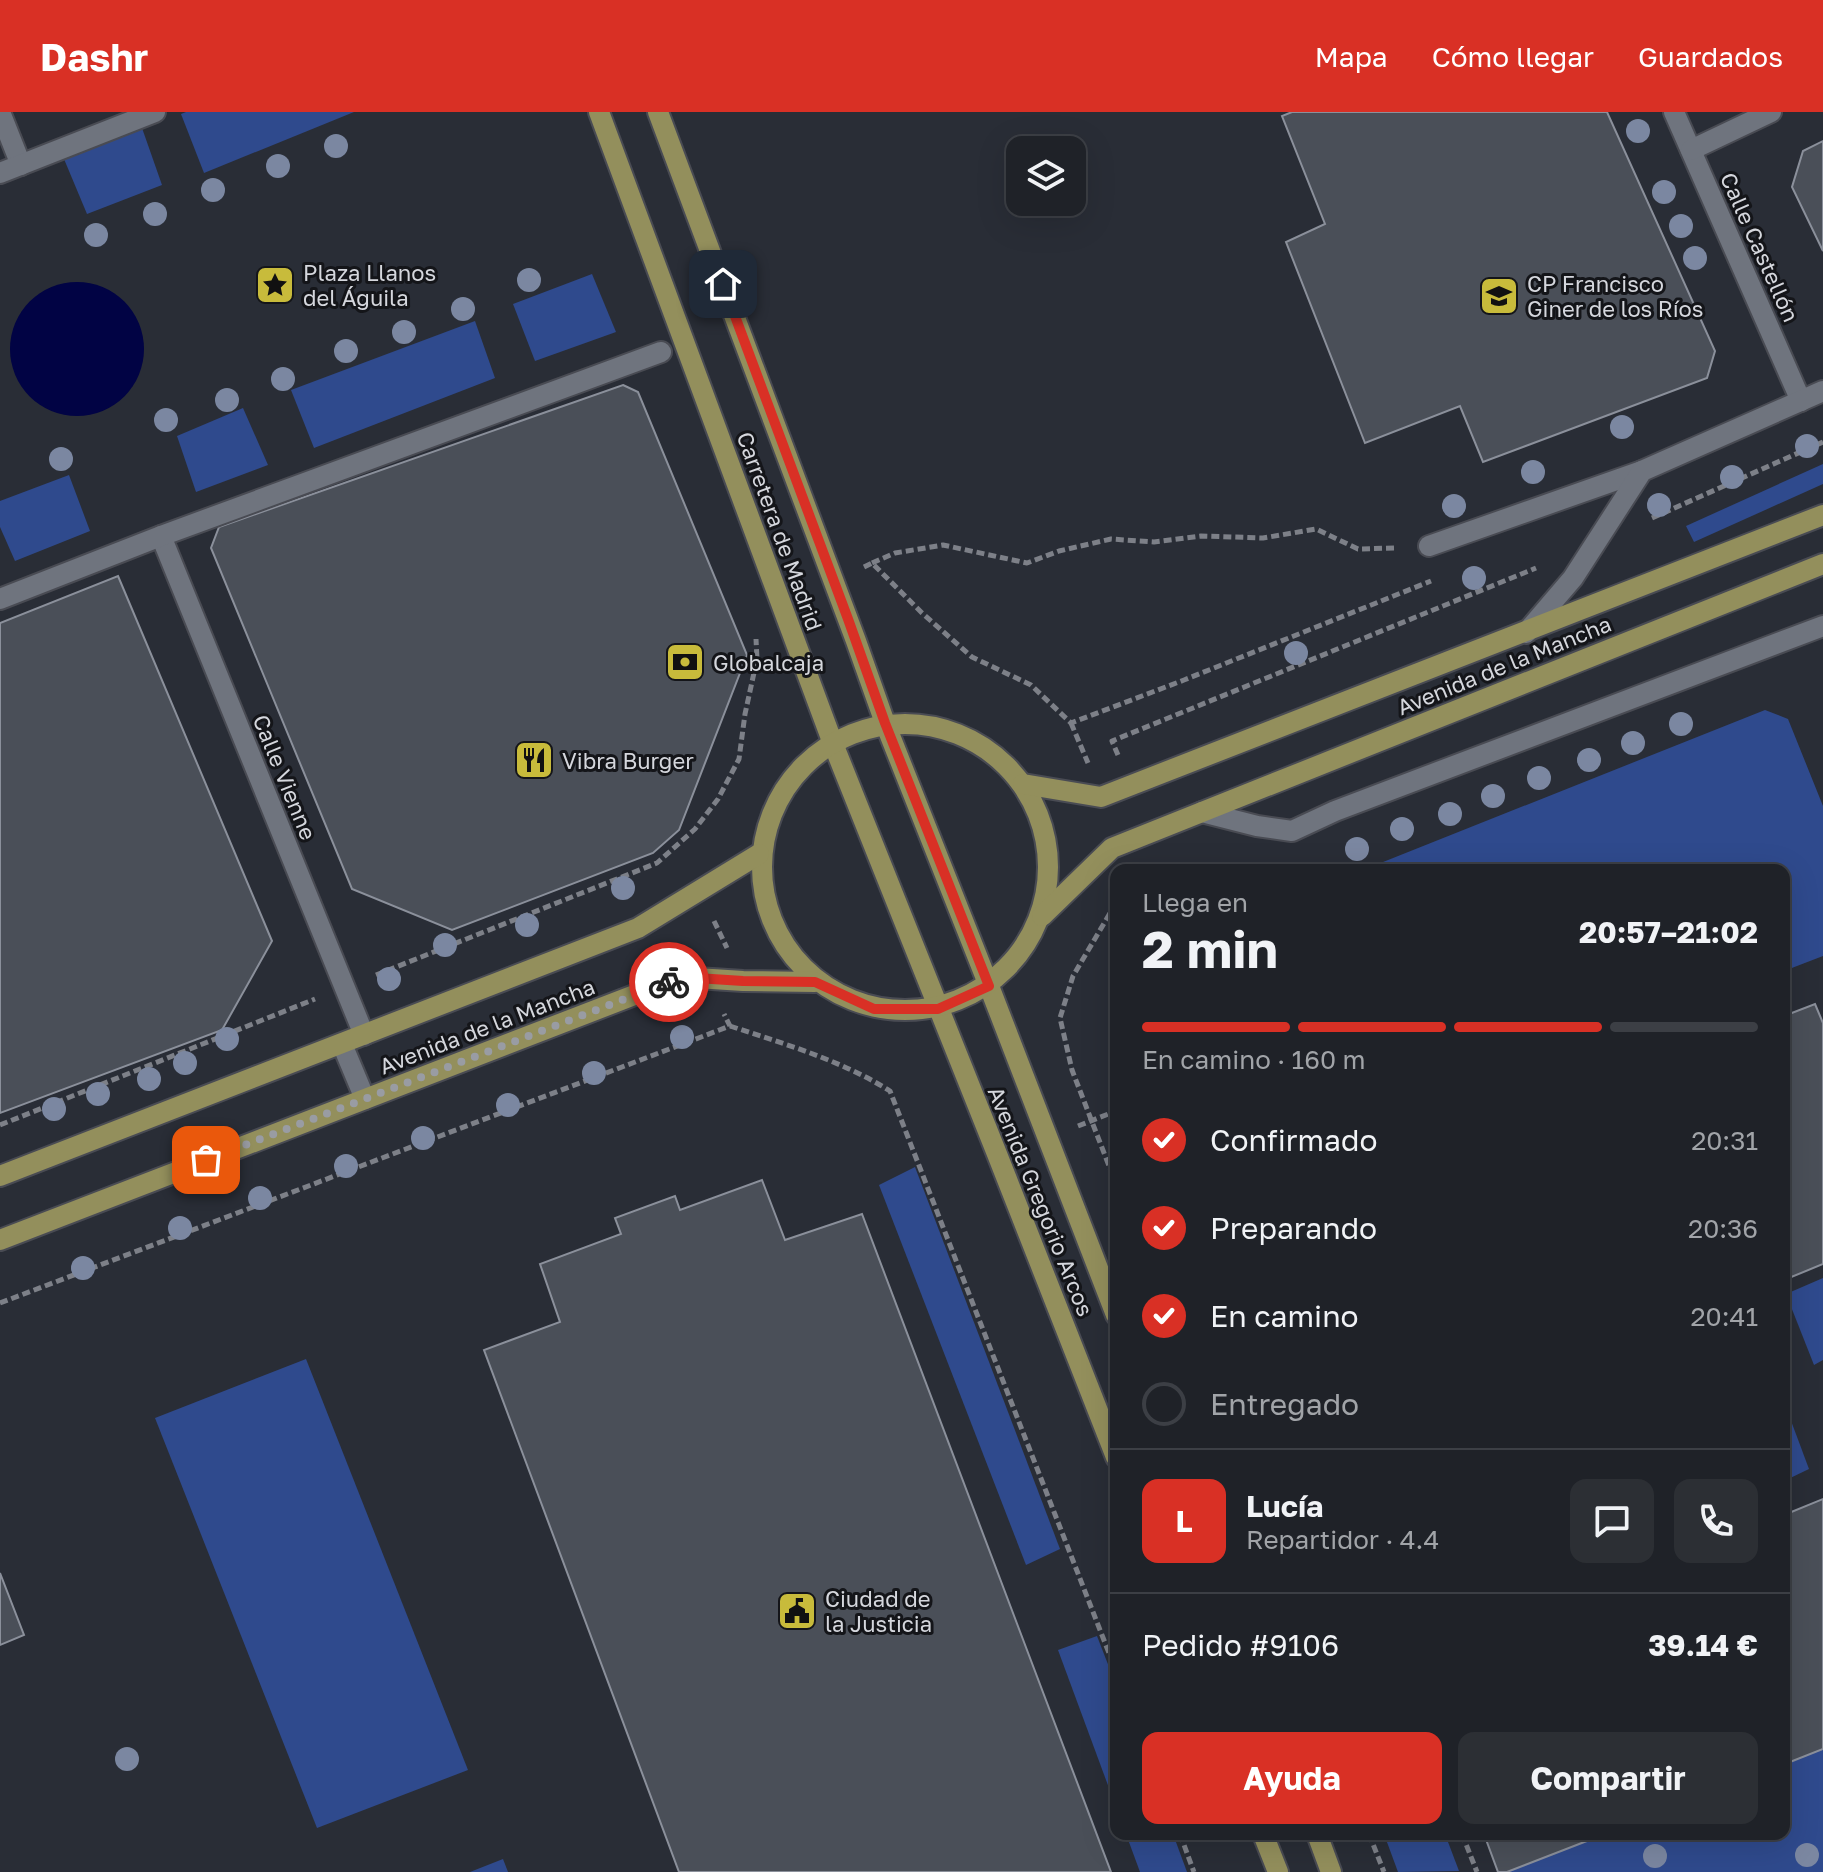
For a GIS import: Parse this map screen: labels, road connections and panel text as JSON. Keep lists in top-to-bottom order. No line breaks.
{"streets":{"main road":["Carretera de Madrid","Avenida de la Mancha","Avenida Gregorio Arcos"],"street":["Calle Castellón","Calle Vienne"]},"crossings":[["Carretera de Madrid","Avenida de la Mancha"],["Carretera de Madrid","Avenida Gregorio Arcos"],["Avenida de la Mancha","Calle Vienne"],["Avenida de la Mancha","Avenida Gregorio Arcos"]],"places":{"place":["Plaza Llanos del Águila"],"school or university":["CP Francisco Giner de los Ríos"],"bank":["Globalcaja"],"restaurant":["Vibra Burger"],"public building":["Ciudad de la Justicia"]},"page":{"header":"Dashr","nav":["Mapa","Cómo llegar","Guardados"],"heading":["2 min","Llega en","20:57–21:02"],"panel":["Lucía","Repartidor · 4.4","Pedido #9106","39.14 €"],"bar":"En camino · 160 m","list":[["Confirmado","20:31"],["Preparando","20:36"],["En camino","20:41"],"Entregado"],"round":"L","buttons":["Ayuda","Compartir"]}}
